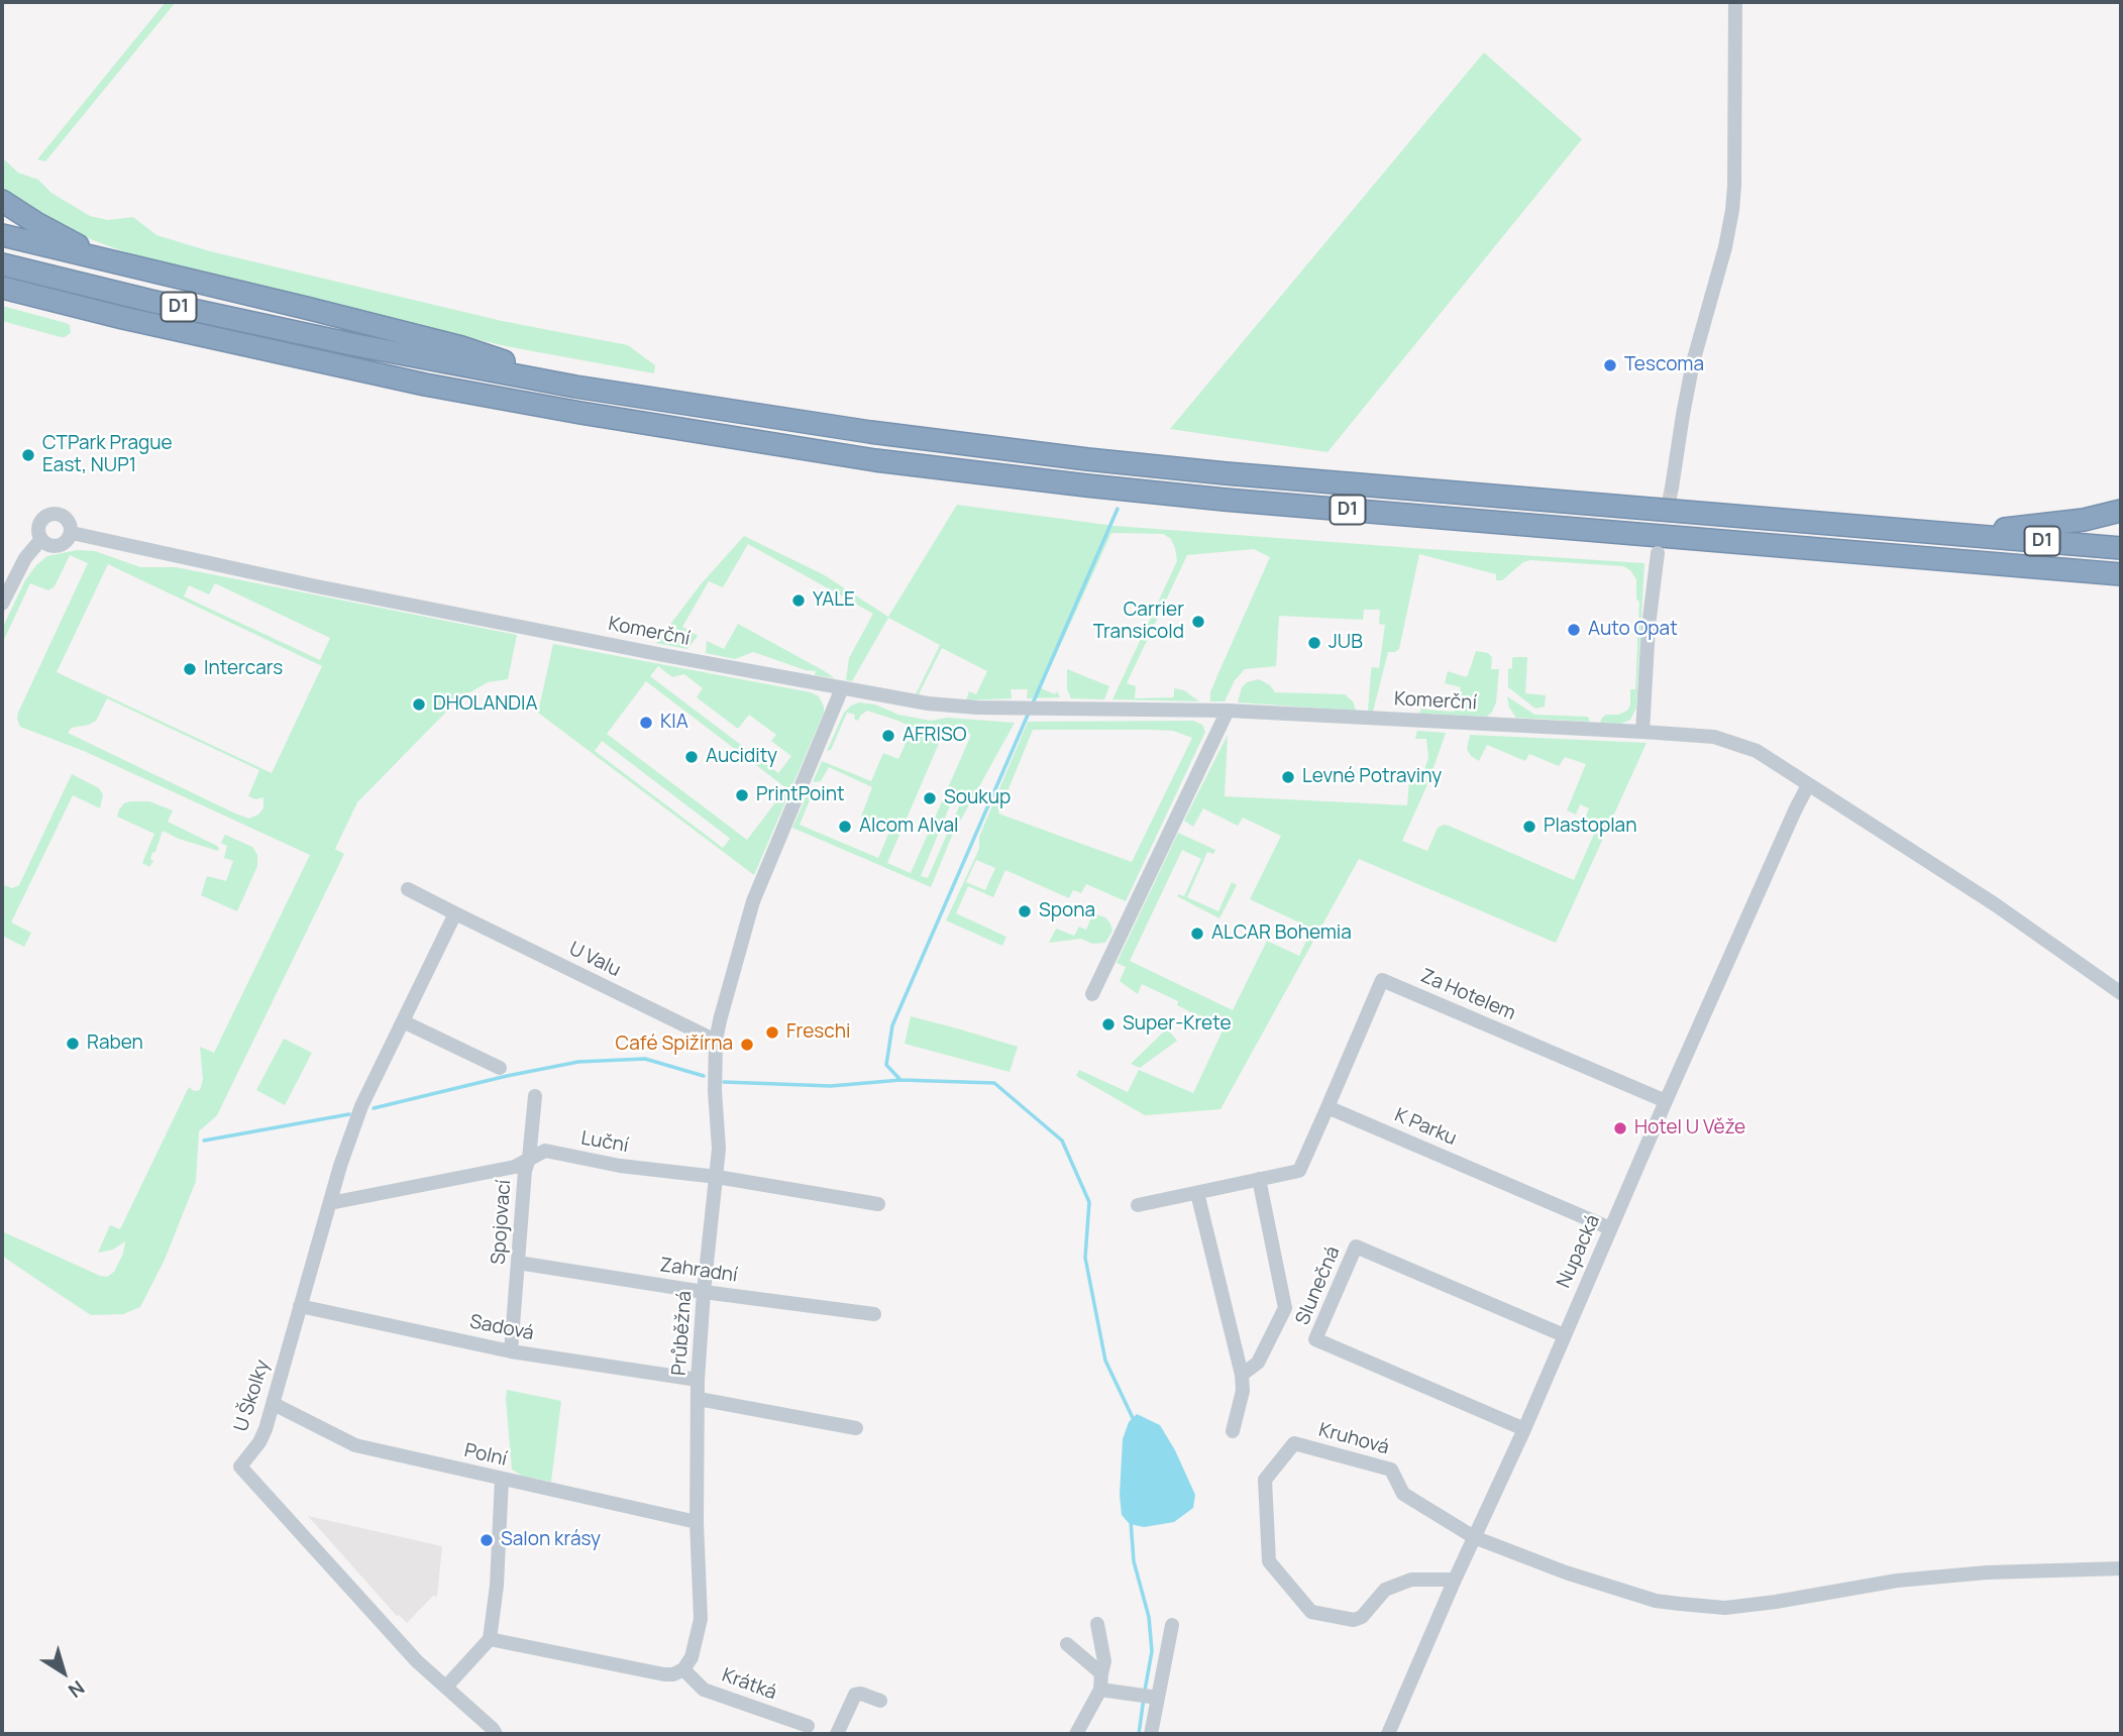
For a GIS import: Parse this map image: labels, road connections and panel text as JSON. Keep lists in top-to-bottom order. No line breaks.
{"streets":{"highway":["D1"],"street":["Komerční","U Valu","Za Hotelem","K Parku","Luční","Spojovací","Nupacká","Zahradní","Slunečná","Sadová","Průběžná","U Školky","Kruhová","Polní","Krátká"]},"crossings":[["Komerční","Nupacká"],["Komerční","Průběžná"],["U Valu","Průběžná"],["Za Hotelem","K Parku"],["Za Hotelem","Nupacká"],["K Parku","Nupacká"],["Luční","Spojovací"],["Luční","Průběžná"],["Luční","U Školky"],["Spojovací","Zahradní"],["Spojovací","Sadová"],["Nupacká","Slunečná"],["Nupacká","Kruhová"],["Zahradní","Průběžná"],["Sadová","Průběžná"],["Sadová","U Školky"],["Průběžná","Polní"],["Průběžná","Krátká"],["U Školky","Polní"]],"places":["Tescoma","CTPark Prague East, NUP1","YALE","Carrier Transicold","Auto Opat","JUB","Intercars","DHOLANDIA","KIA","AFRISO","Aucidity","Levné Potraviny","PrintPoint","Soukup","Alcom Alval","Plastoplan","Spona","ALCAR Bohemia","Super-Krete","Freschi","Raben","Café Spižírna","Hotel U Věže","Salon krásy"],"north":"bottom right"}
